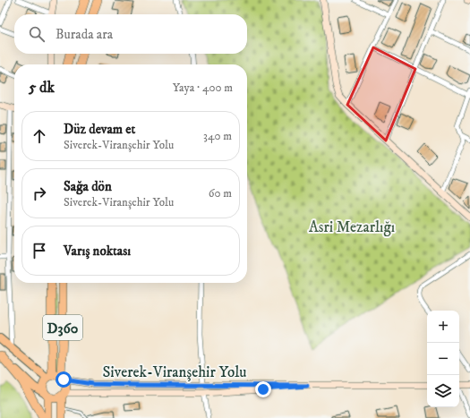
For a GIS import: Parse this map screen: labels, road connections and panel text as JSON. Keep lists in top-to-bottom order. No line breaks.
{"streets":{"highway":["D360"],"main road":["Siverek-Viranşehir Yolu"]},"crossings":[["D360","Siverek-Viranşehir Yolu"]],"parks":["Asri Mezarlığı"],"page":{"search":"Burada ara","heading":["5 dk","Yaya · 400 m"],"list":[["Düz devam et","Siverek-Viranşehir Yolu","340 m"],["Sağa dön","Siverek-Viranşehir Yolu","60 m"],"Varış noktası"],"map_buttons":["+","−"]}}
